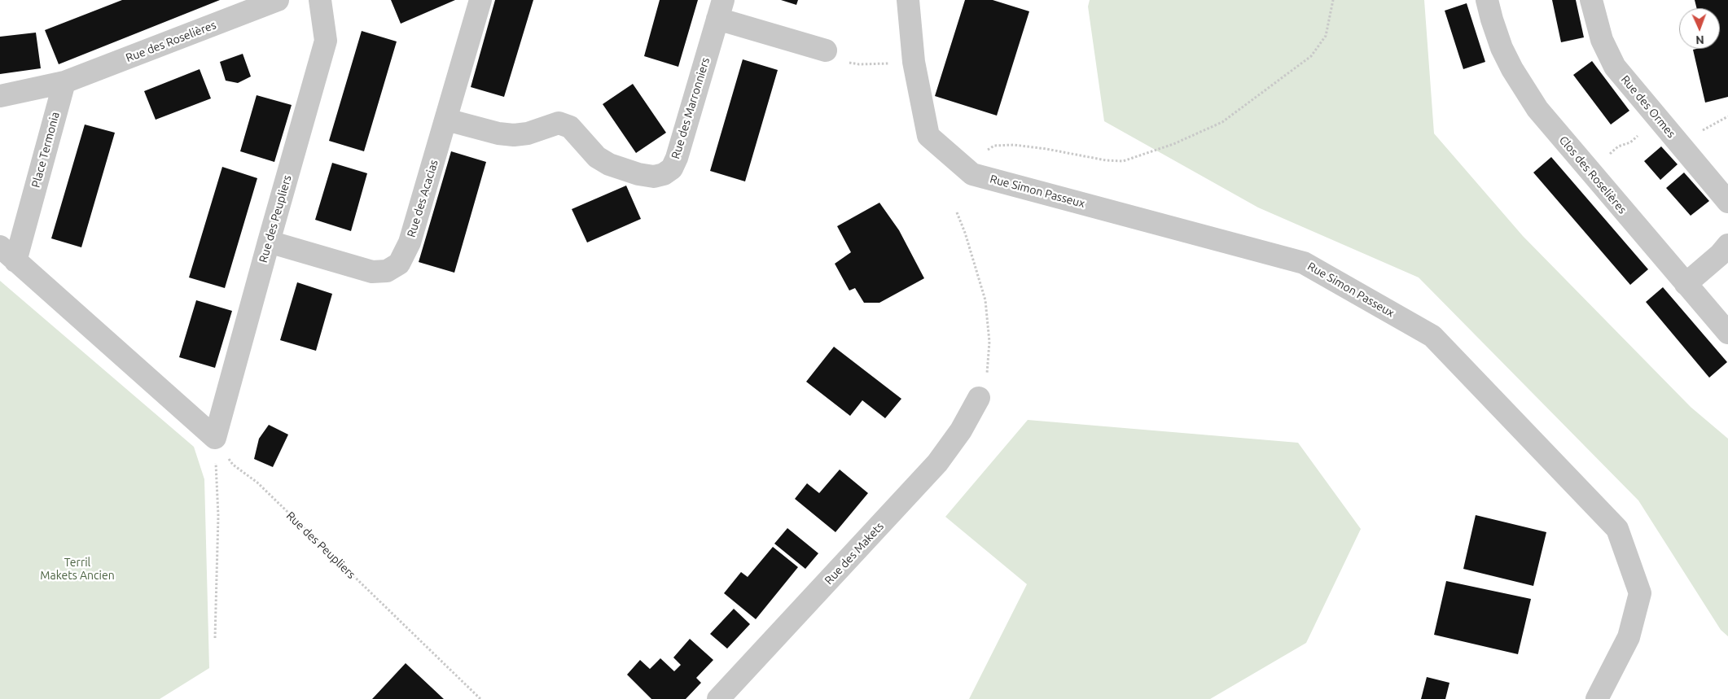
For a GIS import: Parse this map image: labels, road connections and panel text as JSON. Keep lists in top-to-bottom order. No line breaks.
{"streets":{"street":["Rue des Roselières","Rue des Ormes","Rue des Marronniers","Place Termonia","Clos des Roselières","Rue Simon Passeux","Rue des Acacias","Rue des Peupliers","Rue des Makets"]},"crossings":[["Rue des Roselières","Place Termonia"],["Rue des Marronniers","Rue des Acacias"],["Rue des Acacias","Rue des Peupliers"]],"parks":["Terril Makets Ancien"],"north":"bottom"}
